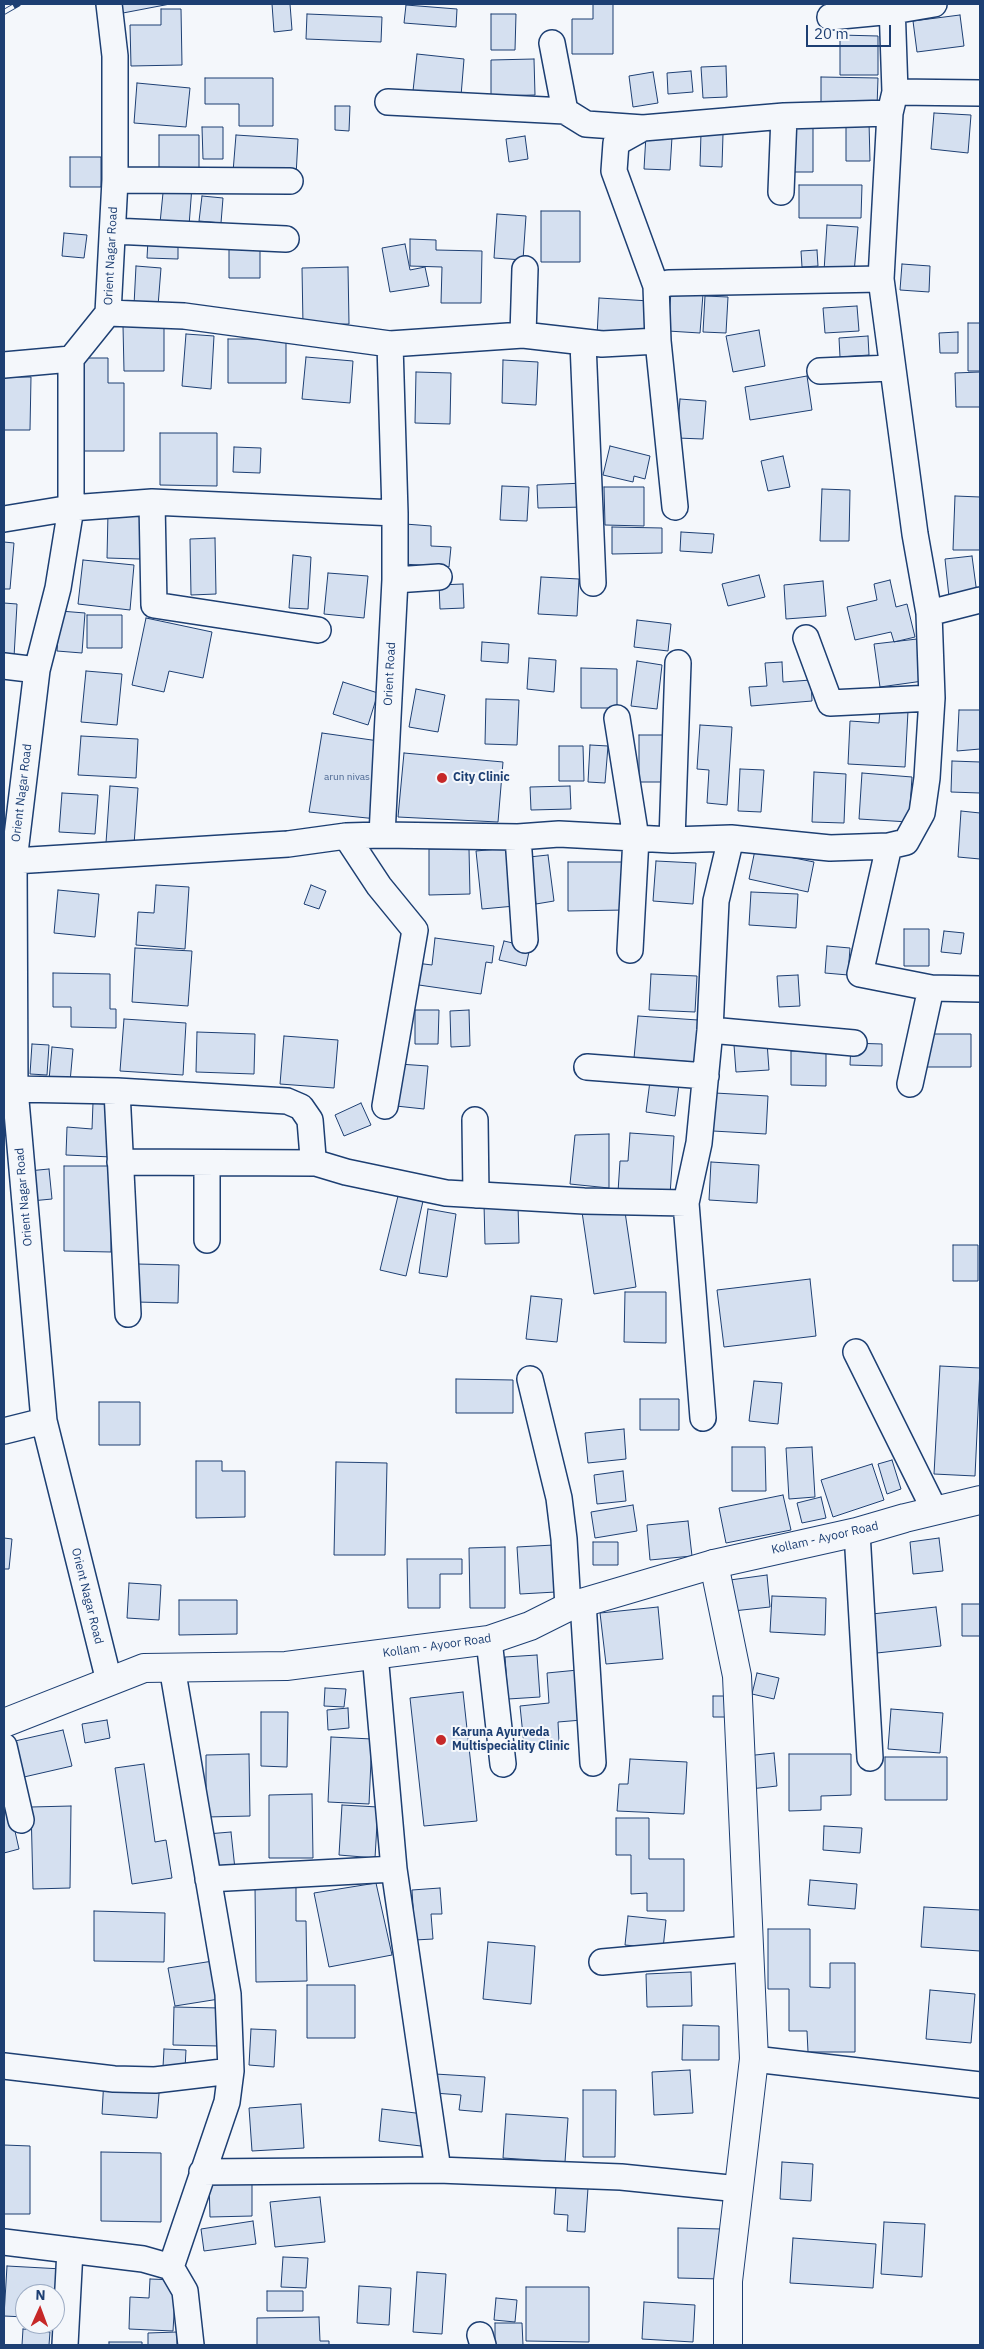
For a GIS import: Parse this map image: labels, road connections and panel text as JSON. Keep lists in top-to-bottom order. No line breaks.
{"streets":{"main road":["Kollam - Ayoor Road"],"street":["Orient Nagar Road","Orient Road"]},"crossings":[["Orient Nagar Road","Kollam - Ayoor Road"]],"places":["City Clinic","Karuna Ayurveda Multispeciality Clinic"],"house_numbers":["arun nivas"],"scale_bar":"20 m","north":"top"}
